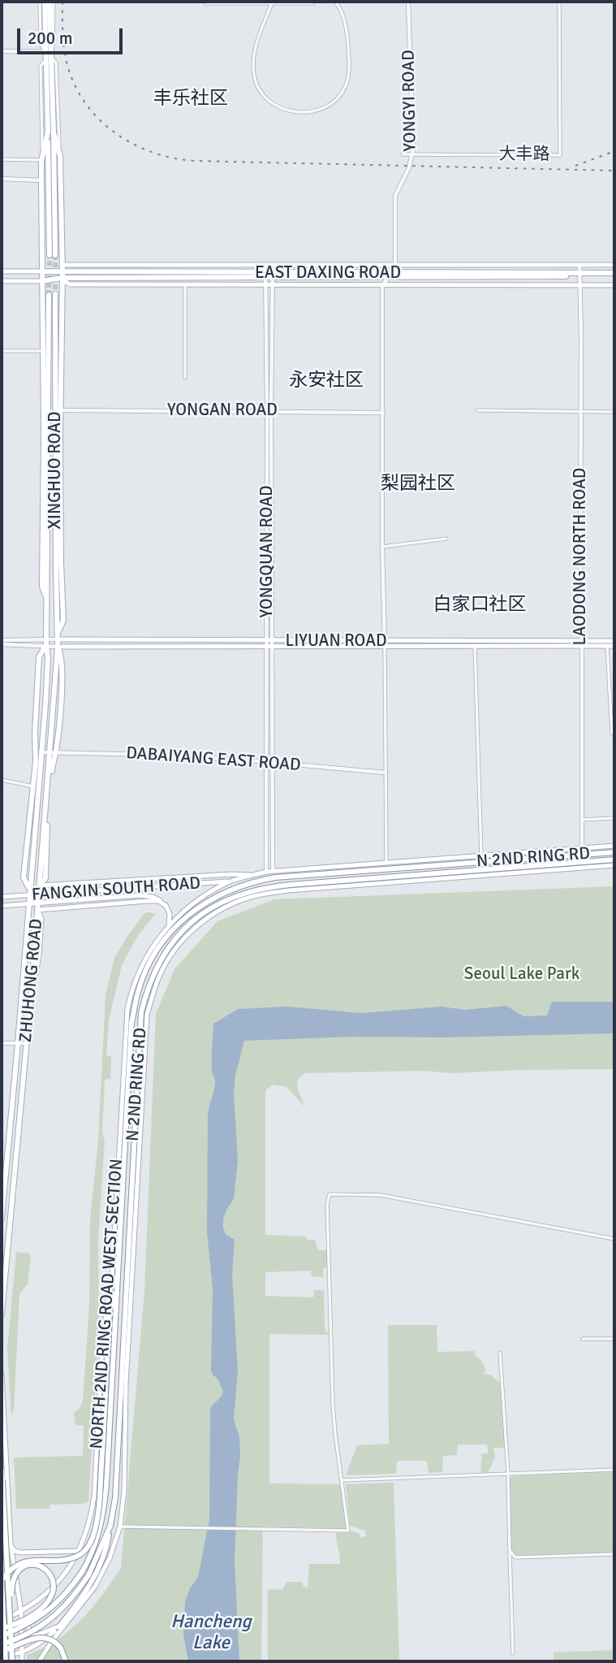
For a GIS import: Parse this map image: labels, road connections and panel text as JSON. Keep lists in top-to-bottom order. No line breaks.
{"streets":{"main road":["EAST DAXING ROAD","XINGHUO ROAD","LIYUAN ROAD","N 2ND RING RD","FANGXIN SOUTH ROAD","ZHUHONG ROAD","NORTH 2ND RING ROAD WEST SECTION"],"street":["YONGYI ROAD","大丰路","YONGAN ROAD","YONGQUAN ROAD","LAODONG NORTH ROAD","DABAIYANG EAST ROAD"]},"crossings":[["YONGYI ROAD","大丰路"],["YONGYI ROAD","EAST DAXING ROAD"],["EAST DAXING ROAD","YONGQUAN ROAD"],["EAST DAXING ROAD","LAODONG NORTH ROAD"],["YONGAN ROAD","YONGQUAN ROAD"],["XINGHUO ROAD","LIYUAN ROAD"],["XINGHUO ROAD","ZHUHONG ROAD"],["YONGQUAN ROAD","LIYUAN ROAD"],["YONGQUAN ROAD","DABAIYANG EAST ROAD"],["YONGQUAN ROAD","NORTH 2ND RING ROAD WEST SECTION"],["LAODONG NORTH ROAD","LIYUAN ROAD"],["LAODONG NORTH ROAD","NORTH 2ND RING ROAD WEST SECTION"],["LIYUAN ROAD","ZHUHONG ROAD"],["DABAIYANG EAST ROAD","ZHUHONG ROAD"],["N 2ND RING RD","NORTH 2ND RING ROAD WEST SECTION"],["FANGXIN SOUTH ROAD","ZHUHONG ROAD"],["FANGXIN SOUTH ROAD","NORTH 2ND RING ROAD WEST SECTION"]],"districts":["丰乐社区","永安社区","梨园社区","白家口社区"],"water":["Hancheng Lake"],"parks":["Seoul Lake Park"],"scale_bar":"200 m"}
